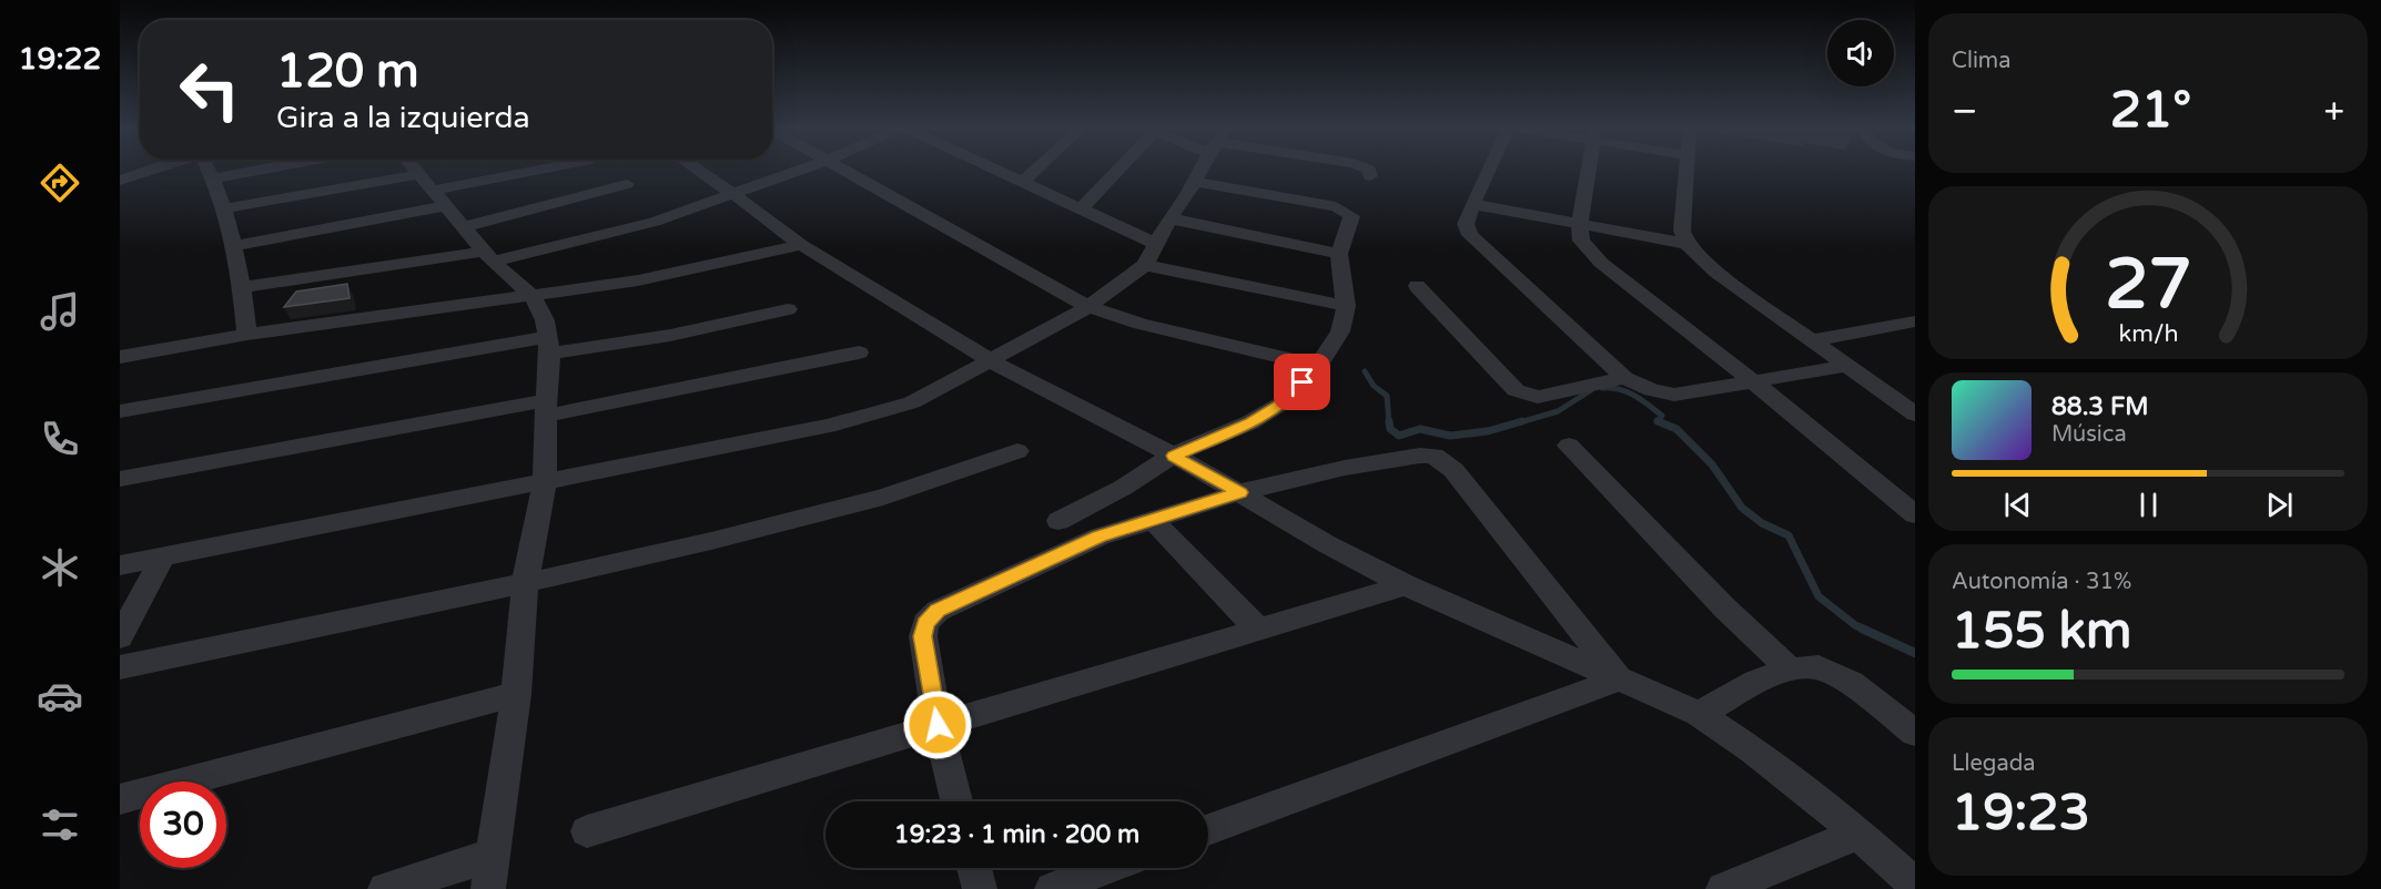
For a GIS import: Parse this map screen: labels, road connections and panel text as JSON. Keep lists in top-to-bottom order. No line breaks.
{"page":{"tabs":"19:22","tile":["Clima",["Autonomía · 31%","155 km"],["Llegada","19:23"]],"turn":["120 m","Gira a la izquierda"],"heat":["−","21°","+"],"song":["88.3 FM","Música"],"limit":"30","trip":"19:23 · 1 min · 200 m","gauge":["27","km/h"]}}
